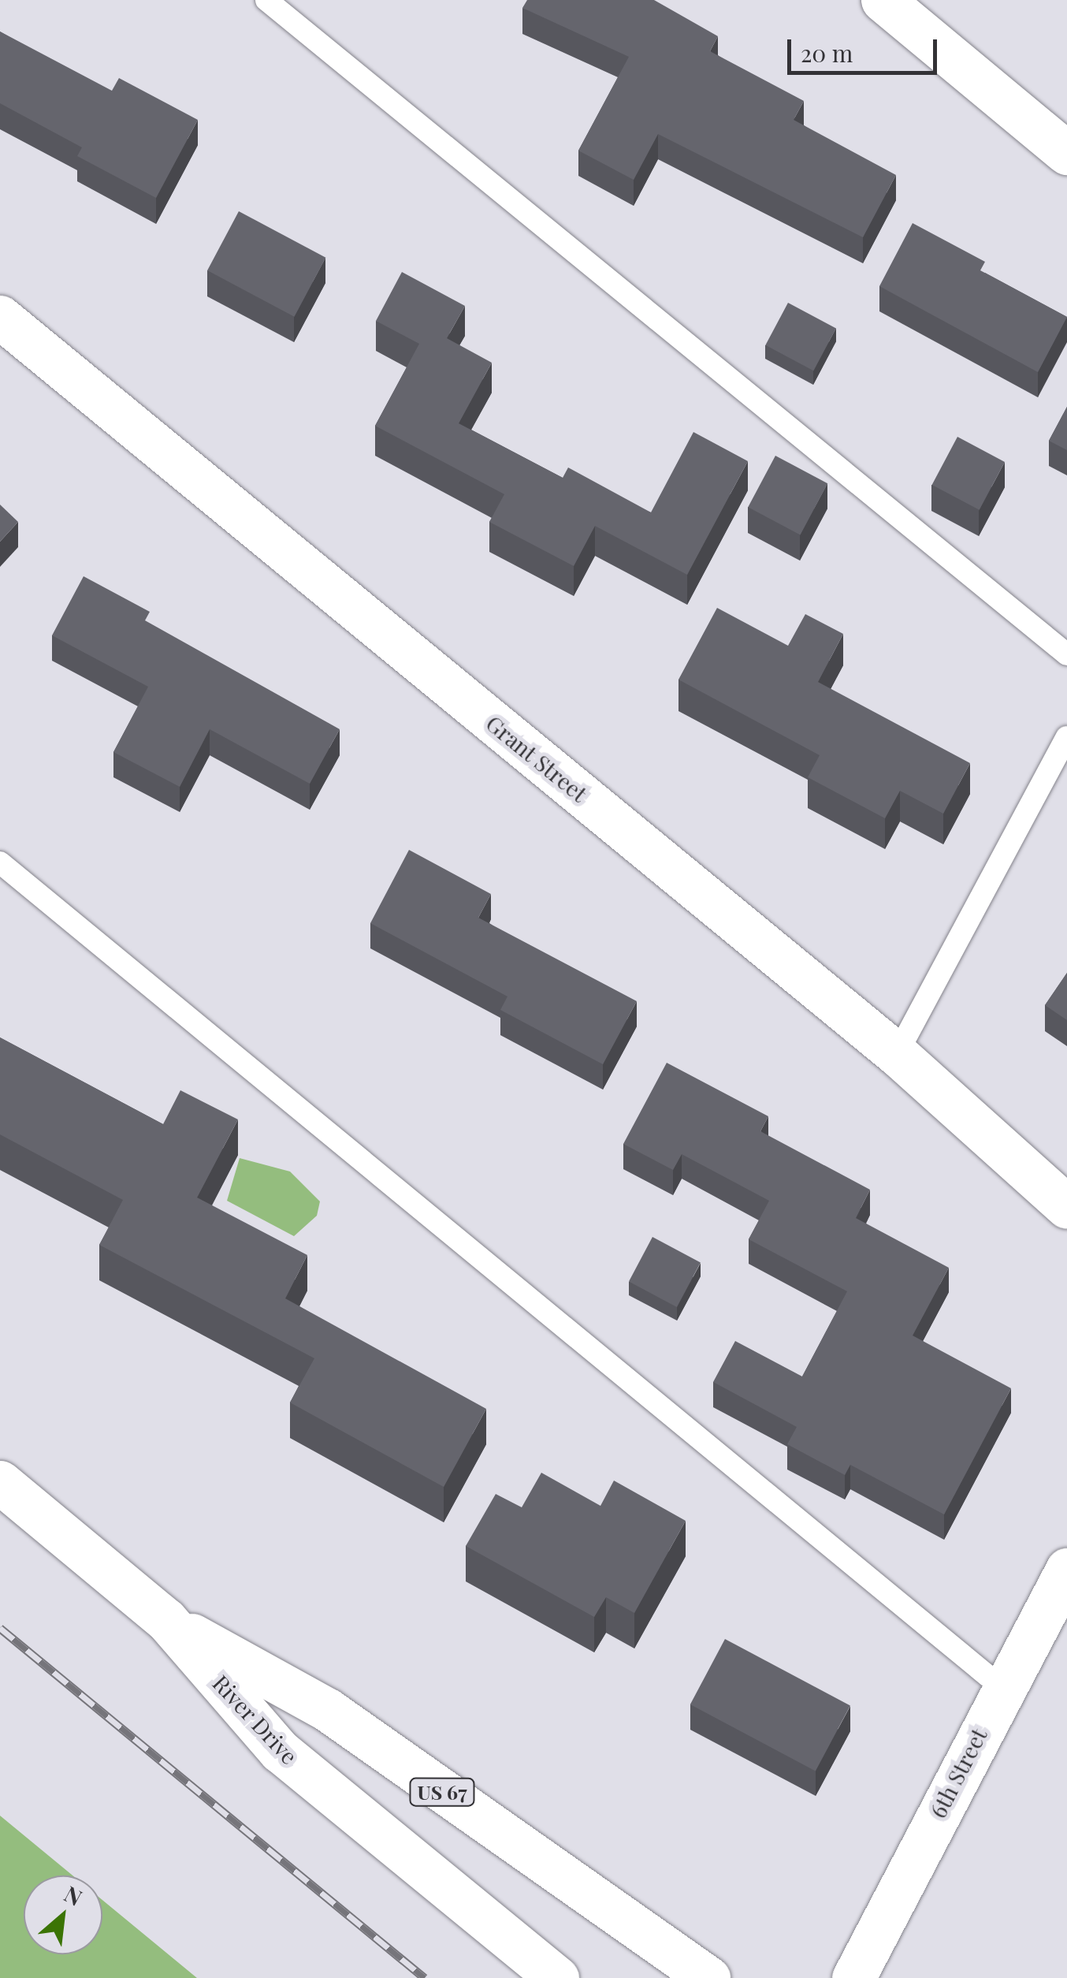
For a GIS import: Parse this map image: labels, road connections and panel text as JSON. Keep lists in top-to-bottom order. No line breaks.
{"streets":{"street":["Grant Street","River Drive","6th Street","US 67"]},"crossings":[["River Drive","US 67"]],"scale_bar":"20 m","north":"top right"}
